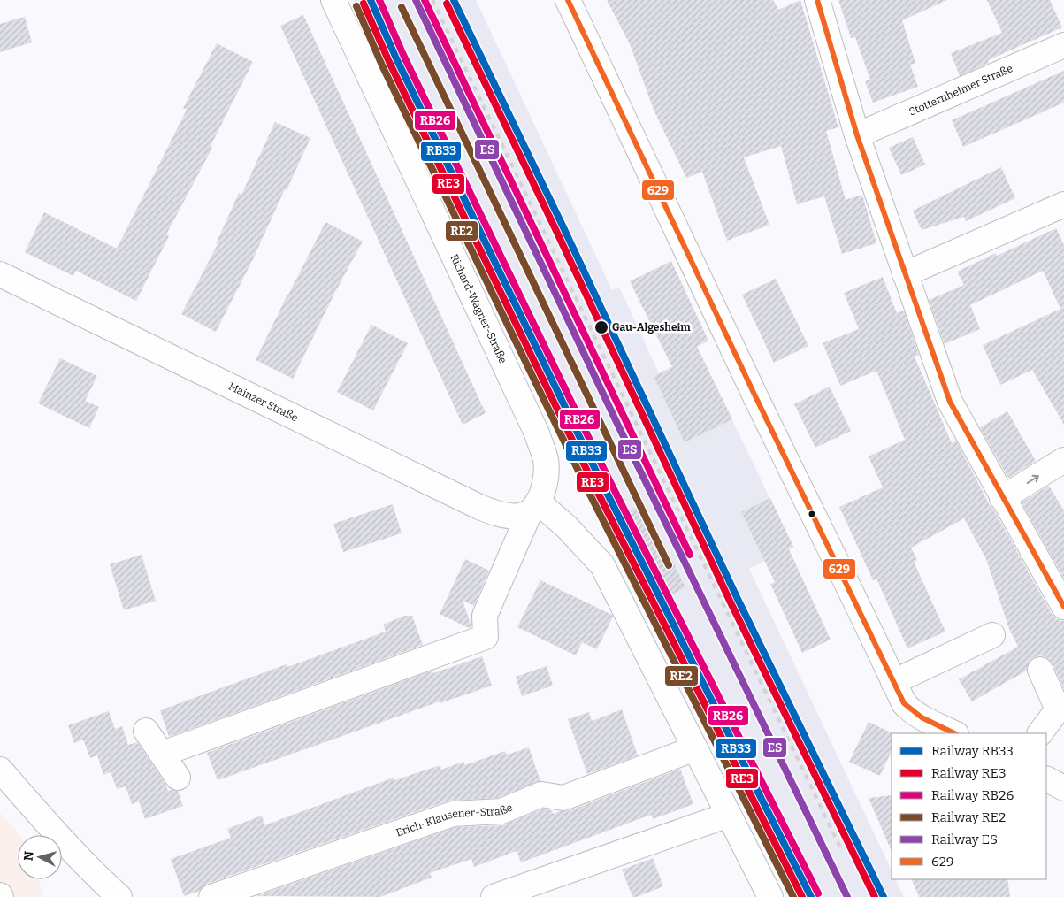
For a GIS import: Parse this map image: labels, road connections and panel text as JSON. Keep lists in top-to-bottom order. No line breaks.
{"streets":{"street":["Stotternheimer Straße","Richard-Wagner-Straße","Mainzer Straße","Erich-Klausener-Straße"]},"crossings":[["Richard-Wagner-Straße","Mainzer Straße"]],"places":["Gau-Algesheim"],"lines":["rail line RB33","rail line RB26","rail line ES","transit line 629","rail line RE3","rail line RE2"],"legend":["Railway RB33","Railway RE3","Railway RB26","Railway RE2","Railway ES","629"],"north":"left"}
